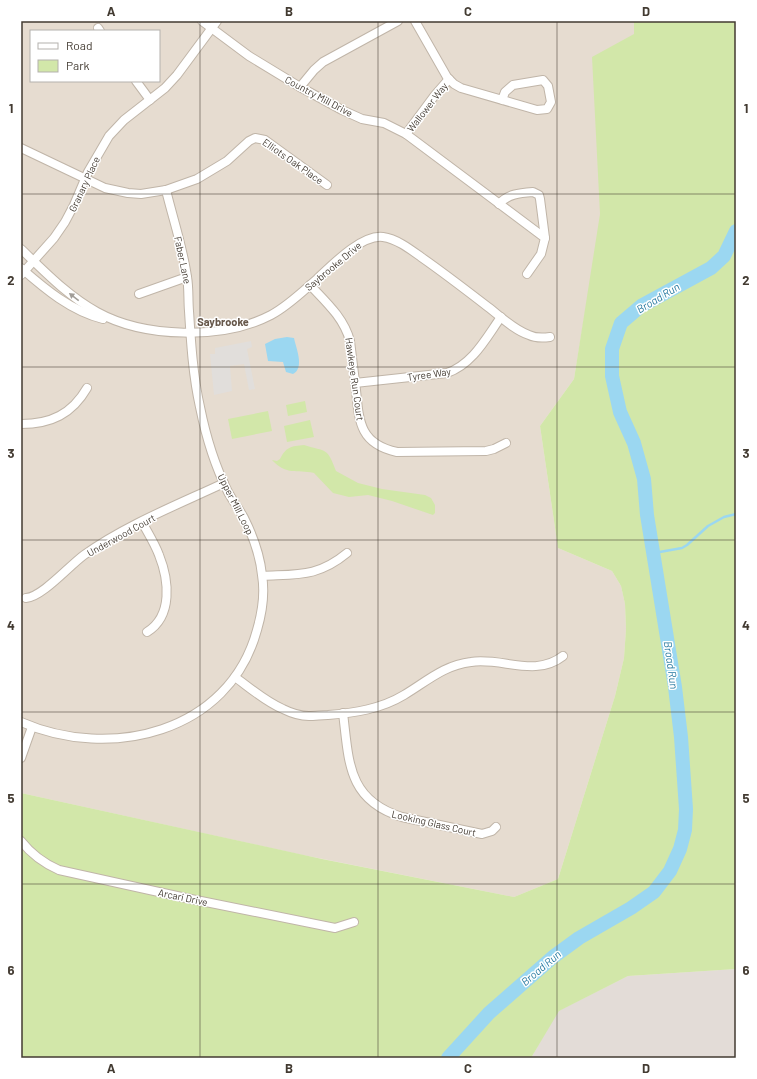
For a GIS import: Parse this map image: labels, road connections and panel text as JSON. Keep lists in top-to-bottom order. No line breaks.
{"streets":{"street":["Country Mill Drive","Wallower Way","Elliots Oak Place","Granary Place","Faber Lane","Saybrooke Drive","Tyree Way","Hawkeye Run Court","Upper Mill Loop","Underwood Court","Looking Glass Court","Arcari Drive"]},"crossings":[["Country Mill Drive","Wallower Way"],["Country Mill Drive","Granary Place"],["Elliots Oak Place","Granary Place"],["Elliots Oak Place","Faber Lane"],["Granary Place","Saybrooke Drive"],["Faber Lane","Saybrooke Drive"],["Faber Lane","Upper Mill Loop"],["Saybrooke Drive","Tyree Way"],["Saybrooke Drive","Hawkeye Run Court"],["Saybrooke Drive","Upper Mill Loop"],["Tyree Way","Hawkeye Run Court"],["Upper Mill Loop","Underwood Court"]],"districts":["Saybrooke"],"water":["Broad Run"],"legend":["Road","Park"],"grid":{"columns":["A","B","C","D"],"rows":["1","2","3","4","5","6"]}}
